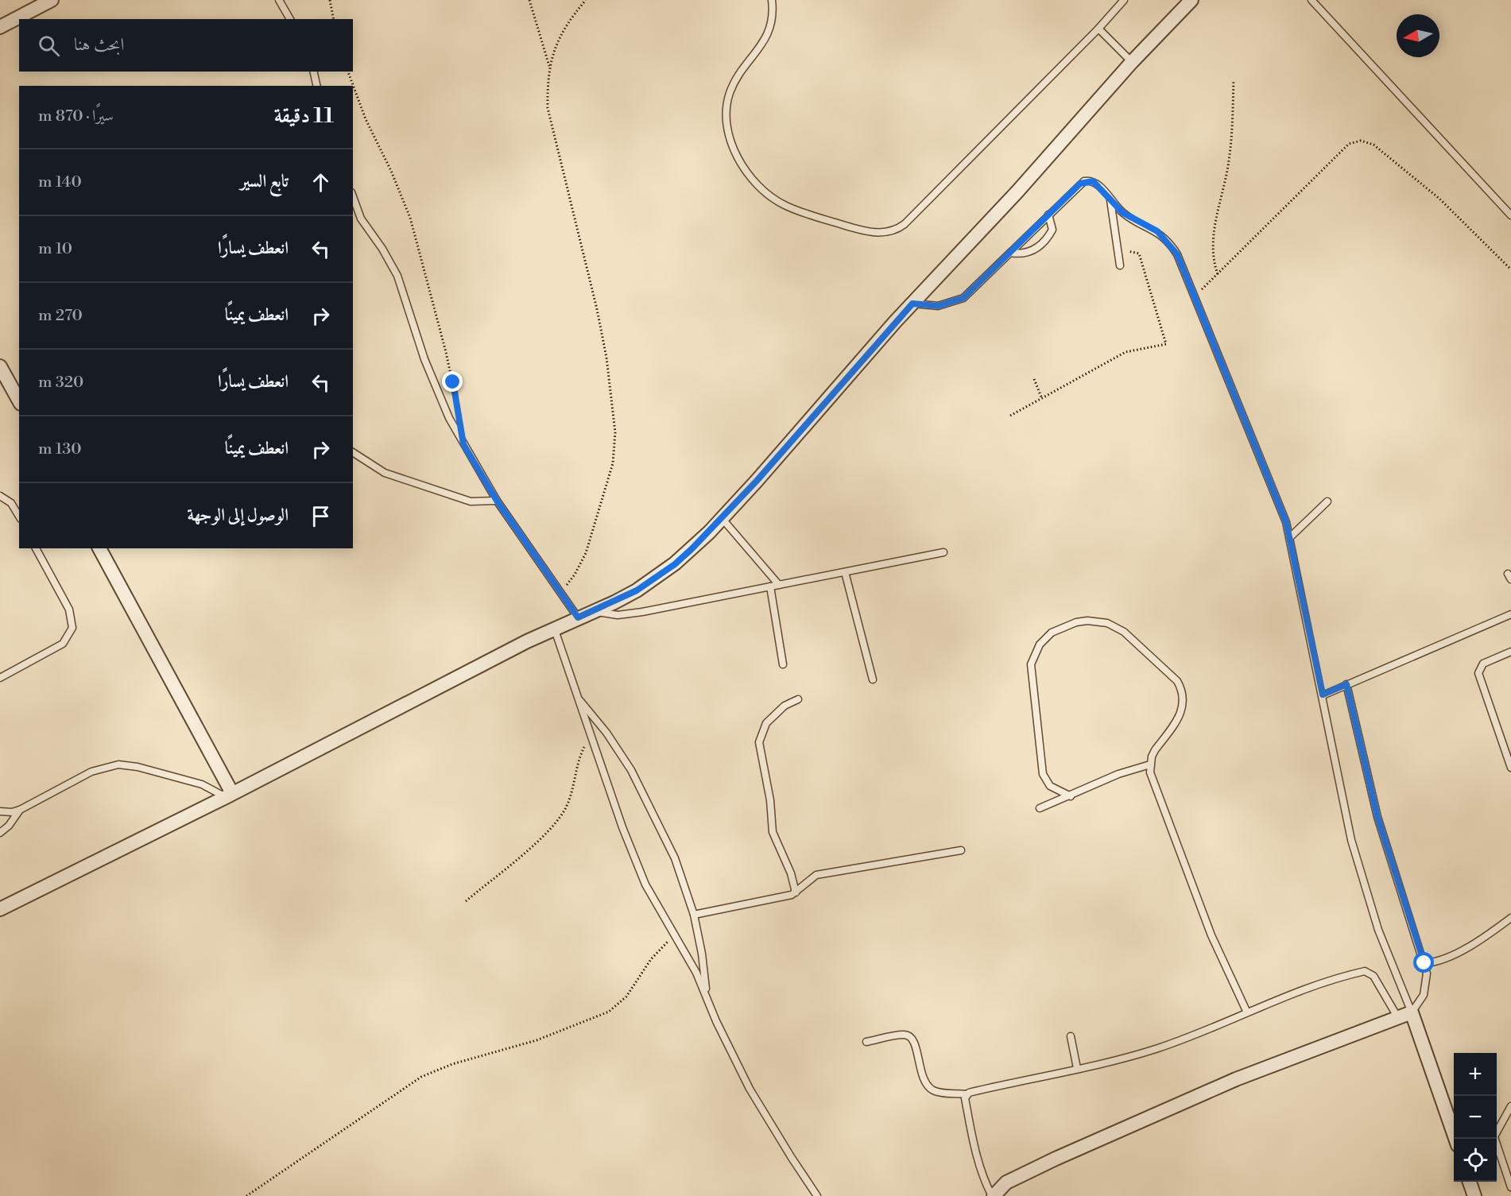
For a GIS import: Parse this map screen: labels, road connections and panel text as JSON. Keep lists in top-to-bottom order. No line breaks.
{"north":"left","page":{"search":"ابحث هنا","heading":["11 دقيقة","سيرًا · 870 m"],"list":[["تابع السير","140 m"],["انعطف يسارًا","10 m"],["انعطف يمينًا","270 m"],["انعطف يسارًا","320 m"],["انعطف يمينًا","130 m"],"الوصول إلى الوجهة"],"map_buttons":["+","−"]}}
